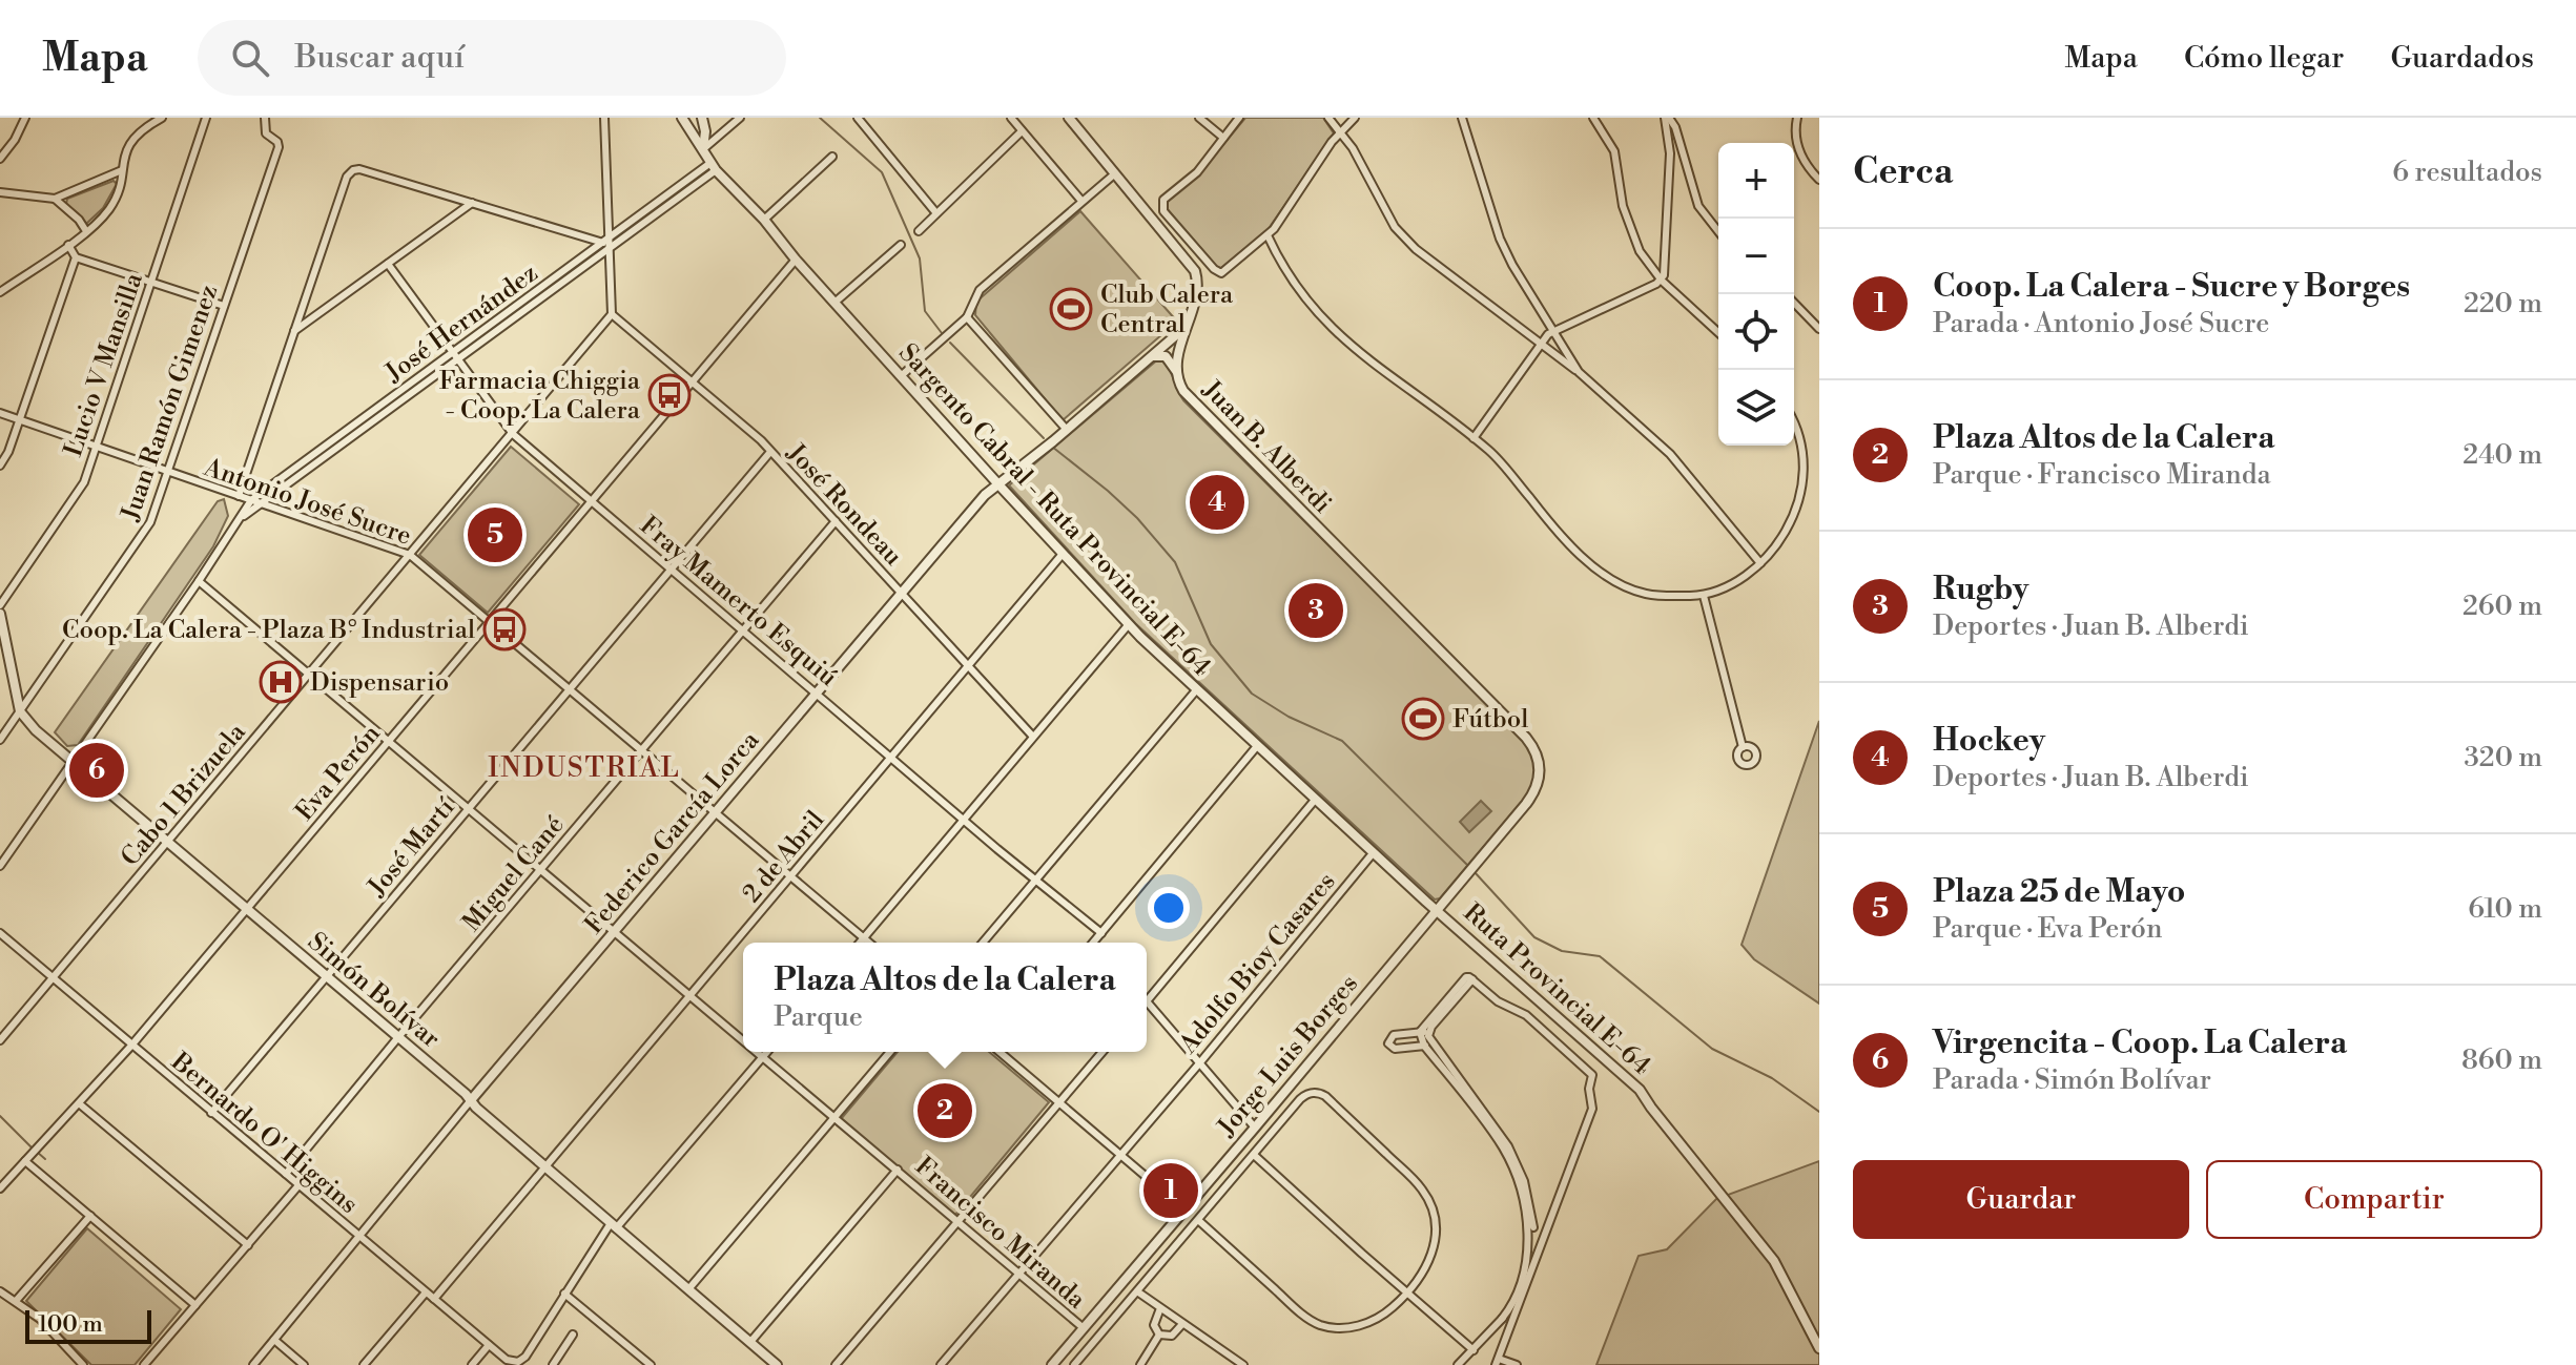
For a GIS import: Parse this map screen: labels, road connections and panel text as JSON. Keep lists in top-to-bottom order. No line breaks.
{"streets":{"street":["José Hernández","Lucio V Mansilla","Juan Ramón Gimenez","Juan B. Alberdi","Antonio José Sucre","José Rondeau","Sargento Cabral - Ruta Provincial E-64","Fray Mamerto Esquiú","Eva Perón","Cabo 1 Brizuela","Federico García Lorca","José Martí","2 de Abril","Miguel Cané","Adolfo Bioy Casares","Ruta Provincial E-64","Simón Bolívar","Jorge Luis Borges","Bernardo O' Higgins","Francisco Miranda"]},"crossings":[["José Hernández","Antonio José Sucre"],["José Hernández","Sargento Cabral - Ruta Provincial E-64"],["José Hernández","Fray Mamerto Esquiú"],["José Hernández","Simón Bolívar"],["José Hernández","Francisco Miranda"],["Lucio V Mansilla","Antonio José Sucre"],["Juan Ramón Gimenez","Antonio José Sucre"],["Juan Ramón Gimenez","Simón Bolívar"],["Juan B. Alberdi","Federico García Lorca"],["Juan B. Alberdi","Jorge Luis Borges"],["Antonio José Sucre","Eva Perón"],["Antonio José Sucre","Cabo 1 Brizuela"],["Antonio José Sucre","Federico García Lorca"],["Antonio José Sucre","José Martí"],["Antonio José Sucre","2 de Abril"],["Antonio José Sucre","Miguel Cané"],["José Rondeau","Eva Perón"],["José Rondeau","Cabo 1 Brizuela"],["José Rondeau","Federico García Lorca"],["José Rondeau","José Martí"],["José Rondeau","2 de Abril"],["José Rondeau","Miguel Cané"],["Sargento Cabral - Ruta Provincial E-64","Eva Perón"],["Sargento Cabral - Ruta Provincial E-64","Federico García Lorca"],["Sargento Cabral - Ruta Provincial E-64","2 de Abril"],["Sargento Cabral - Ruta Provincial E-64","Adolfo Bioy Casares"],["Sargento Cabral - Ruta Provincial E-64","Ruta Provincial E-64"],["Sargento Cabral - Ruta Provincial E-64","Jorge Luis Borges"],["Fray Mamerto Esquiú","Eva Perón"],["Fray Mamerto Esquiú","Cabo 1 Brizuela"],["Fray Mamerto Esquiú","Federico García Lorca"],["Fray Mamerto Esquiú","José Martí"],["Fray Mamerto Esquiú","2 de Abril"],["Fray Mamerto Esquiú","Miguel Cané"],["Eva Perón","Simón Bolívar"],["Eva Perón","Bernardo O' Higgins"],["Eva Perón","Francisco Miranda"],["Cabo 1 Brizuela","Simón Bolívar"],["Cabo 1 Brizuela","Bernardo O' Higgins"],["Cabo 1 Brizuela","Francisco Miranda"],["Federico García Lorca","Simón Bolívar"],["Federico García Lorca","Bernardo O' Higgins"],["Federico García Lorca","Francisco Miranda"],["José Martí","Simón Bolívar"],["José Martí","Bernardo O' Higgins"],["José Martí","Francisco Miranda"],["2 de Abril","Simón Bolívar"],["2 de Abril","Bernardo O' Higgins"],["2 de Abril","Francisco Miranda"],["Miguel Cané","Simón Bolívar"],["Miguel Cané","Bernardo O' Higgins"],["Miguel Cané","Francisco Miranda"],["Adolfo Bioy Casares","Francisco Miranda"],["Ruta Provincial E-64","Jorge Luis Borges"],["Jorge Luis Borges","Francisco Miranda"]],"districts":["INDUSTRIAL"],"places":{"sports":["Club Calera Central","Fútbol"],"bus stop":["Farmacia Chiggia - Coop. La Calera","Coop. La Calera - Plaza B° Industrial"],"hospital":["Dispensario"]},"scale_bar":"100 m","page":{"header":"Mapa","search":"Buscar aquí","nav":["Mapa","Cómo llegar","Guardados"],"heading":["Cerca","6 resultados"],"map_buttons":["+","−"],"list":[{"mark":"1","name":"Coop. La Calera - Sucre y Borges","note":"Parada · Antonio José Sucre","value":"220 m"},{"mark":"2","name":"Plaza Altos de la Calera","note":"Parque · Francisco Miranda","value":"240 m"},{"mark":"3","name":"Rugby","note":"Deportes · Juan B. Alberdi","value":"260 m"},{"mark":"4","name":"Hockey","note":"Deportes · Juan B. Alberdi","value":"320 m"},{"mark":"5","name":"Plaza 25 de Mayo","note":"Parque · Eva Perón","value":"610 m"},{"mark":"6","name":"Virgencita - Coop. La Calera","note":"Parada · Simón Bolívar","value":"860 m"}],"pins":["4","5","3","6","2","1"],"popup":["Plaza Altos de la Calera","Parque"],"buttons":["Guardar","Compartir"],"scale":"100 m"}}
